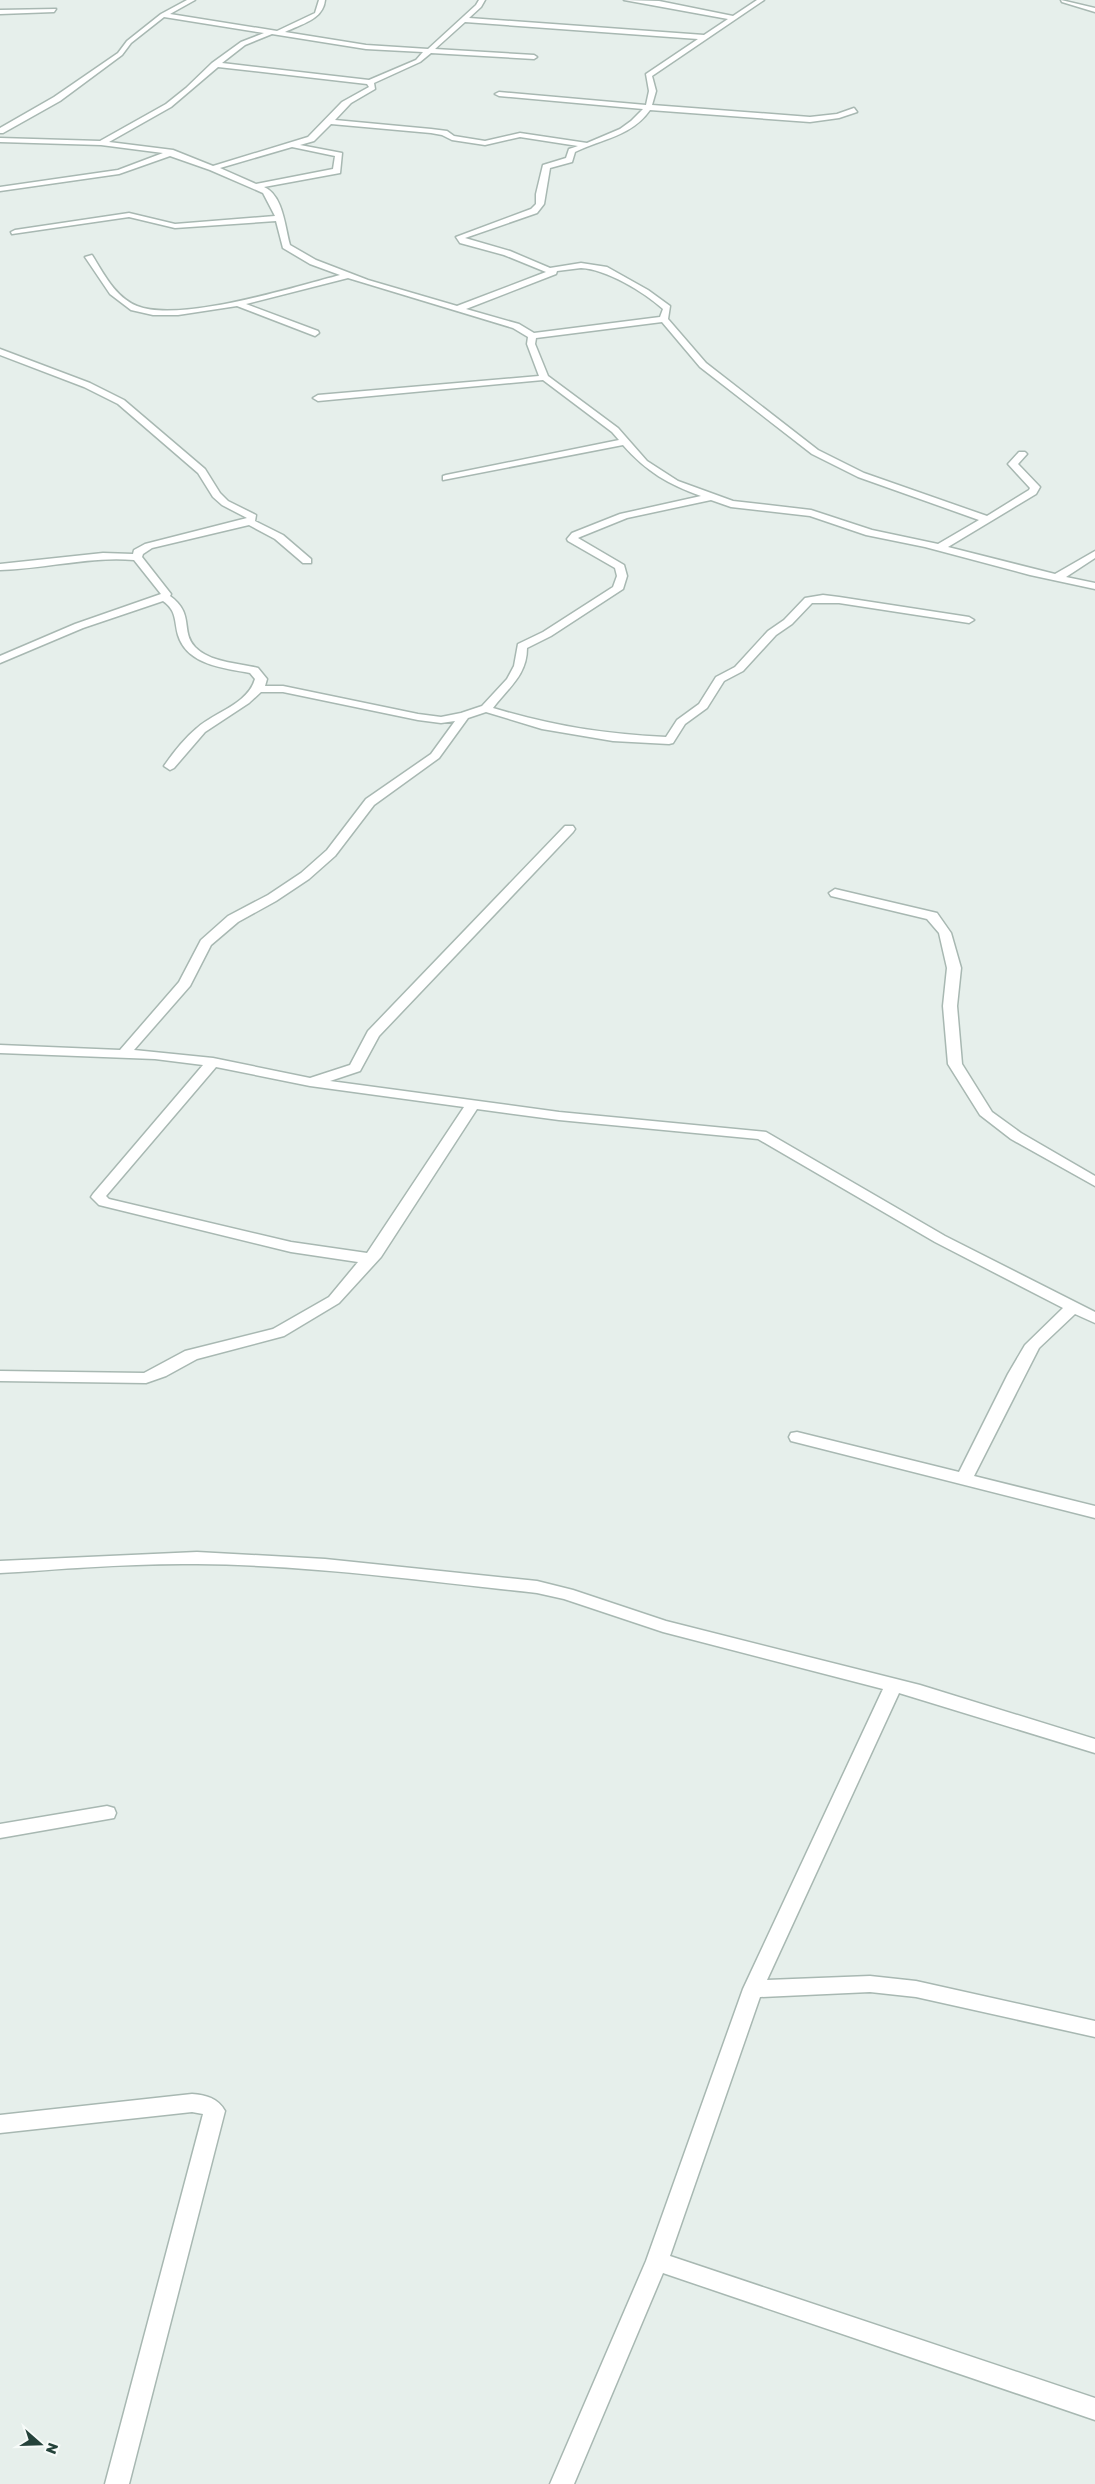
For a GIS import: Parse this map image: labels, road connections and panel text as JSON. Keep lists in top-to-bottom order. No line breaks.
{"north":"right"}
